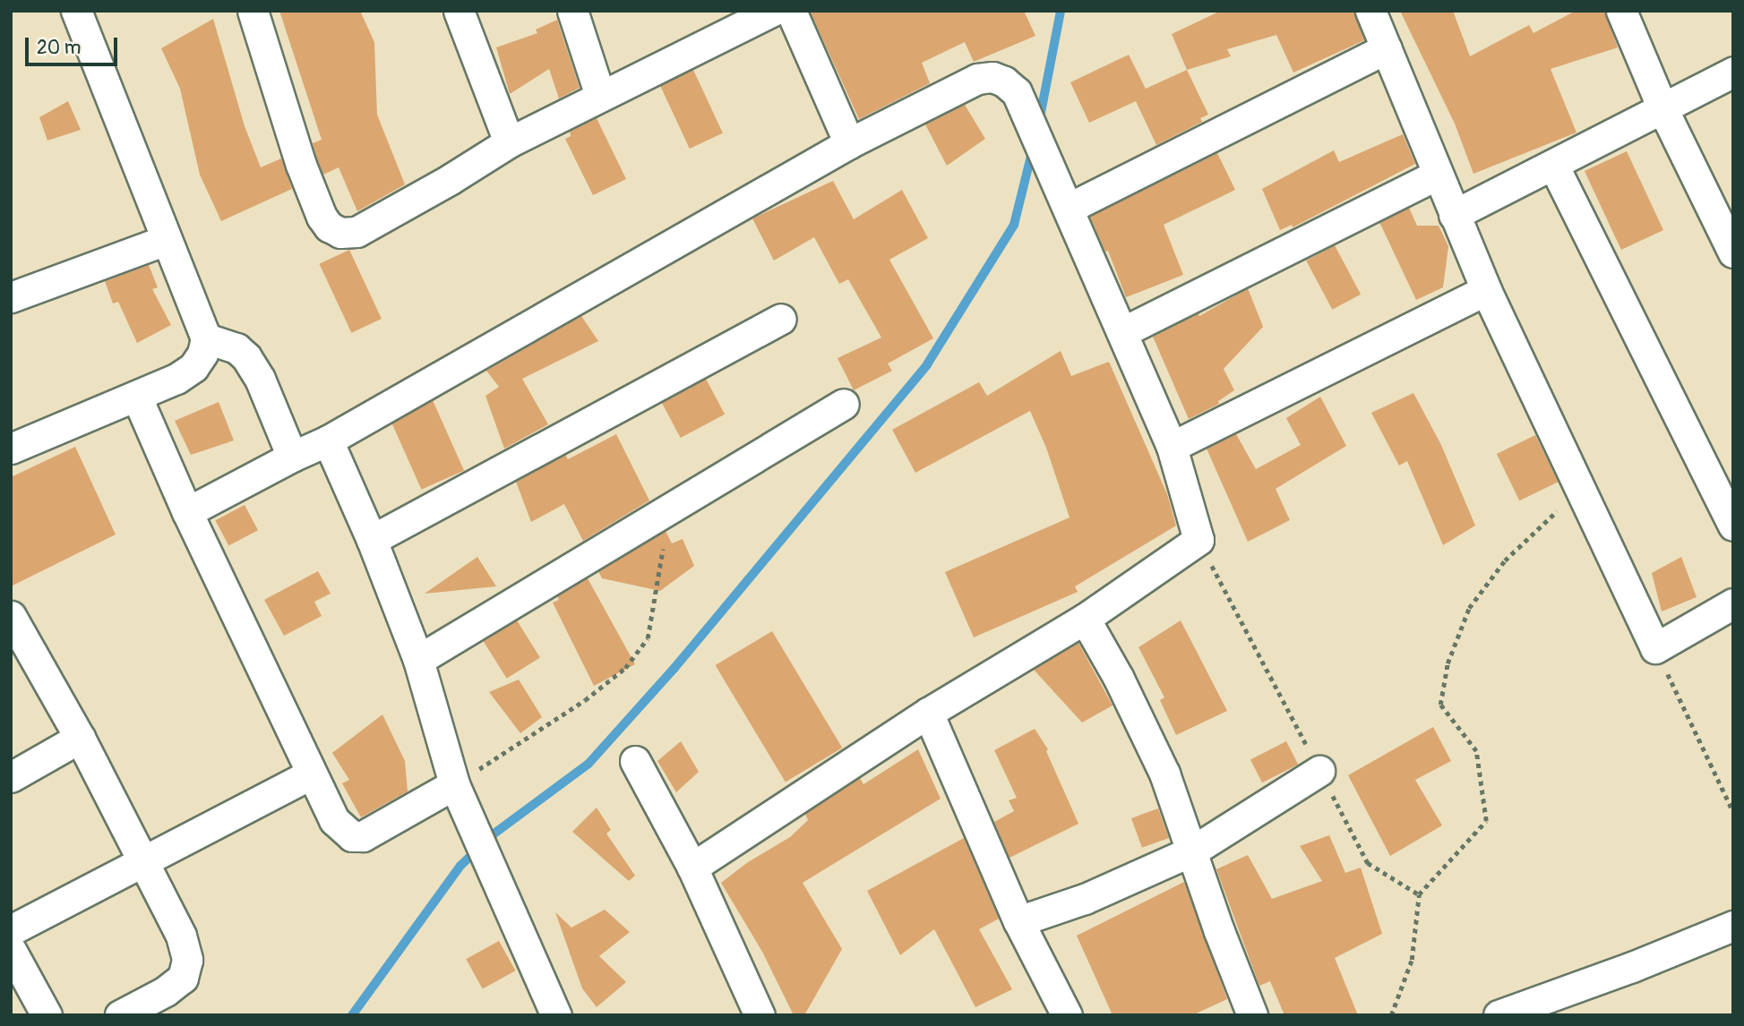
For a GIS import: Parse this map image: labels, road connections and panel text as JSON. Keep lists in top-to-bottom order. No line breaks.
{"scale_bar":"20 m"}
